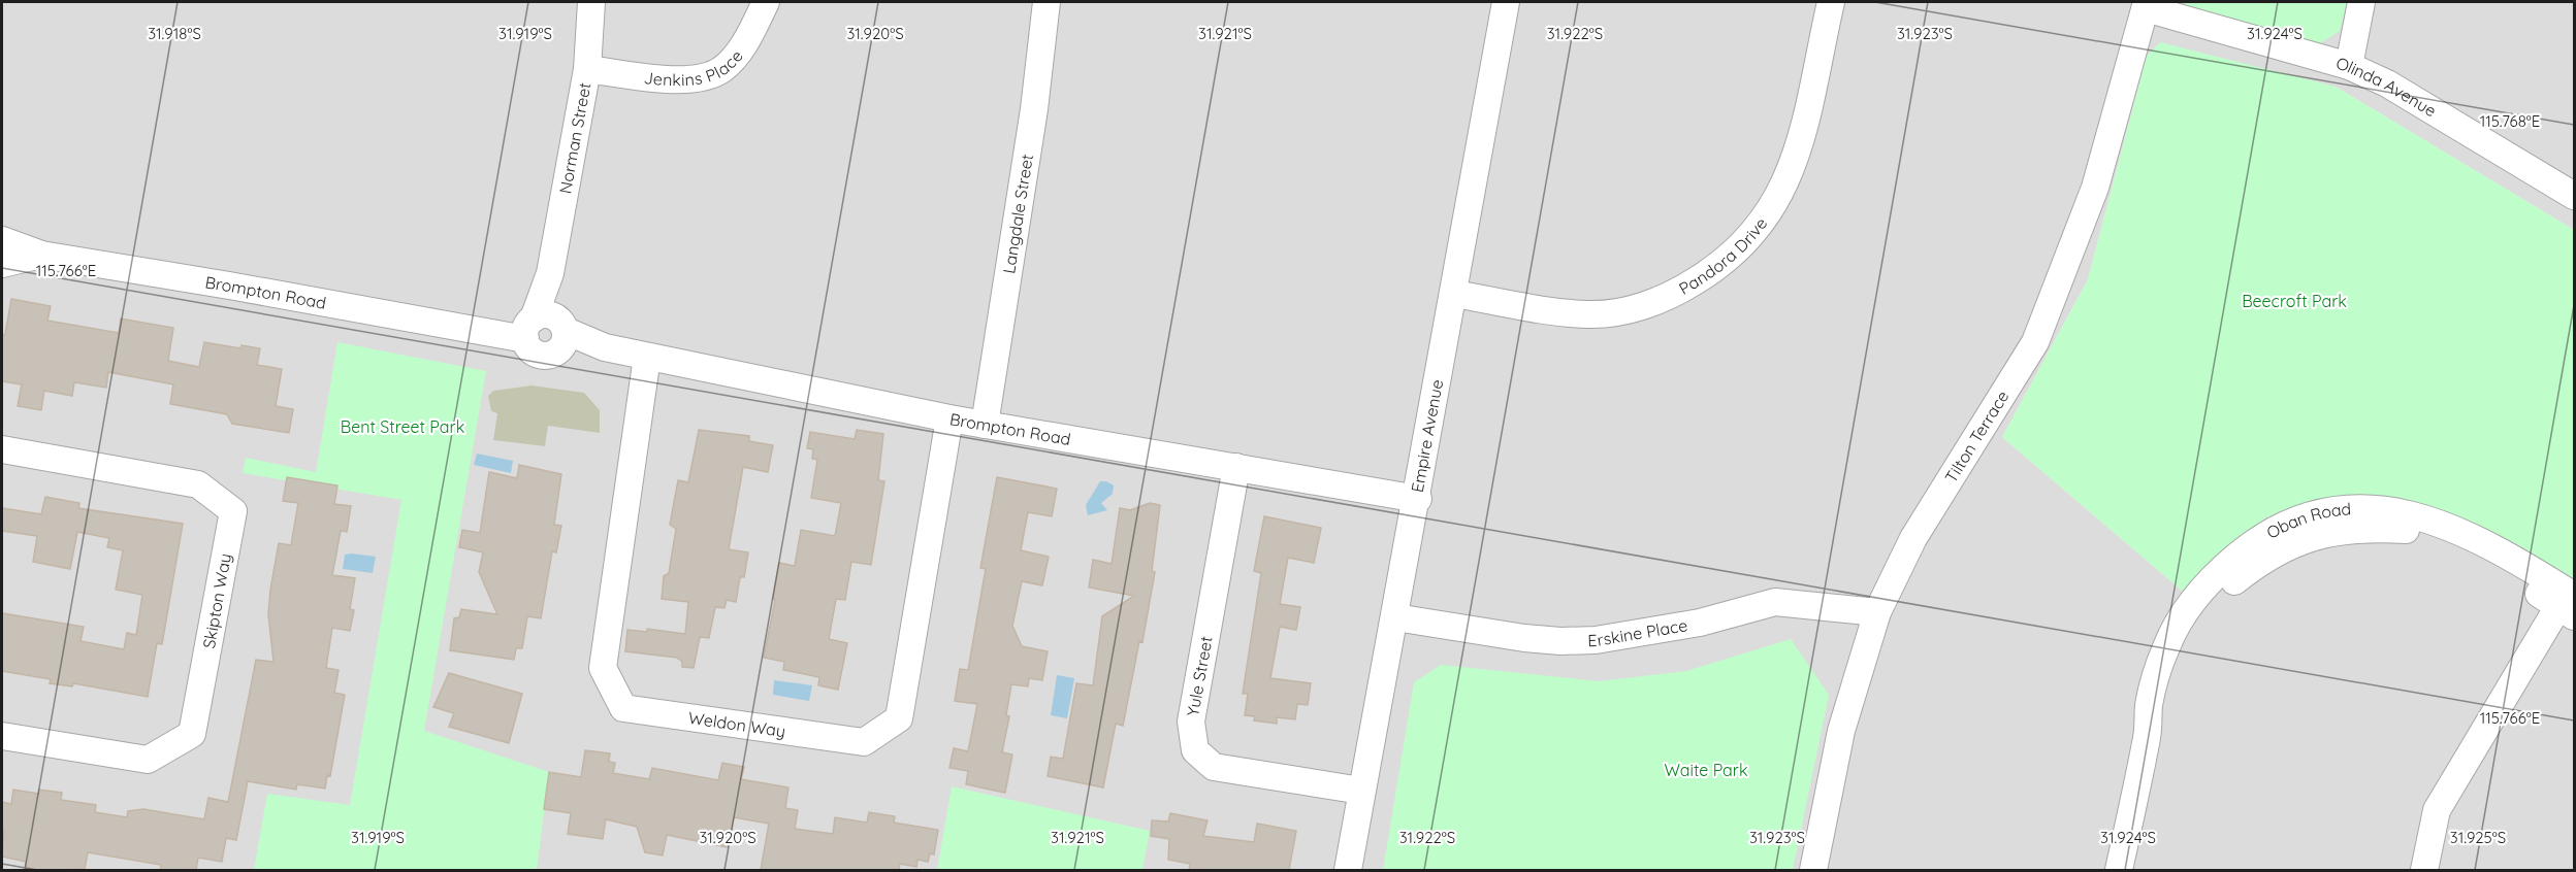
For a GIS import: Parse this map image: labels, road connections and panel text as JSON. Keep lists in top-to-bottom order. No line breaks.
{"streets":{"street":["Jenkins Place","Olinda Avenue","Norman Street","Langdale Street","Pandora Drive","Brompton Road","Empire Avenue","Tilton Terrace","Oban Road","Skipton Way","Erskine Place","Yule Street","Weldon Way"]},"crossings":[["Jenkins Place","Norman Street"],["Olinda Avenue","Tilton Terrace"],["Norman Street","Brompton Road"],["Langdale Street","Brompton Road"],["Pandora Drive","Empire Avenue"],["Brompton Road","Empire Avenue"],["Brompton Road","Yule Street"],["Brompton Road","Weldon Way"],["Empire Avenue","Erskine Place"],["Empire Avenue","Yule Street"],["Tilton Terrace","Erskine Place"]],"parks":["Beecroft Park","Bent Street Park","Waite Park"],"coordinates":["31.918°S","31.919°S","31.920°S","31.921°S","31.922°S","31.923°S","31.924°S","115.768°E","115.766°E","31.925°S"]}
